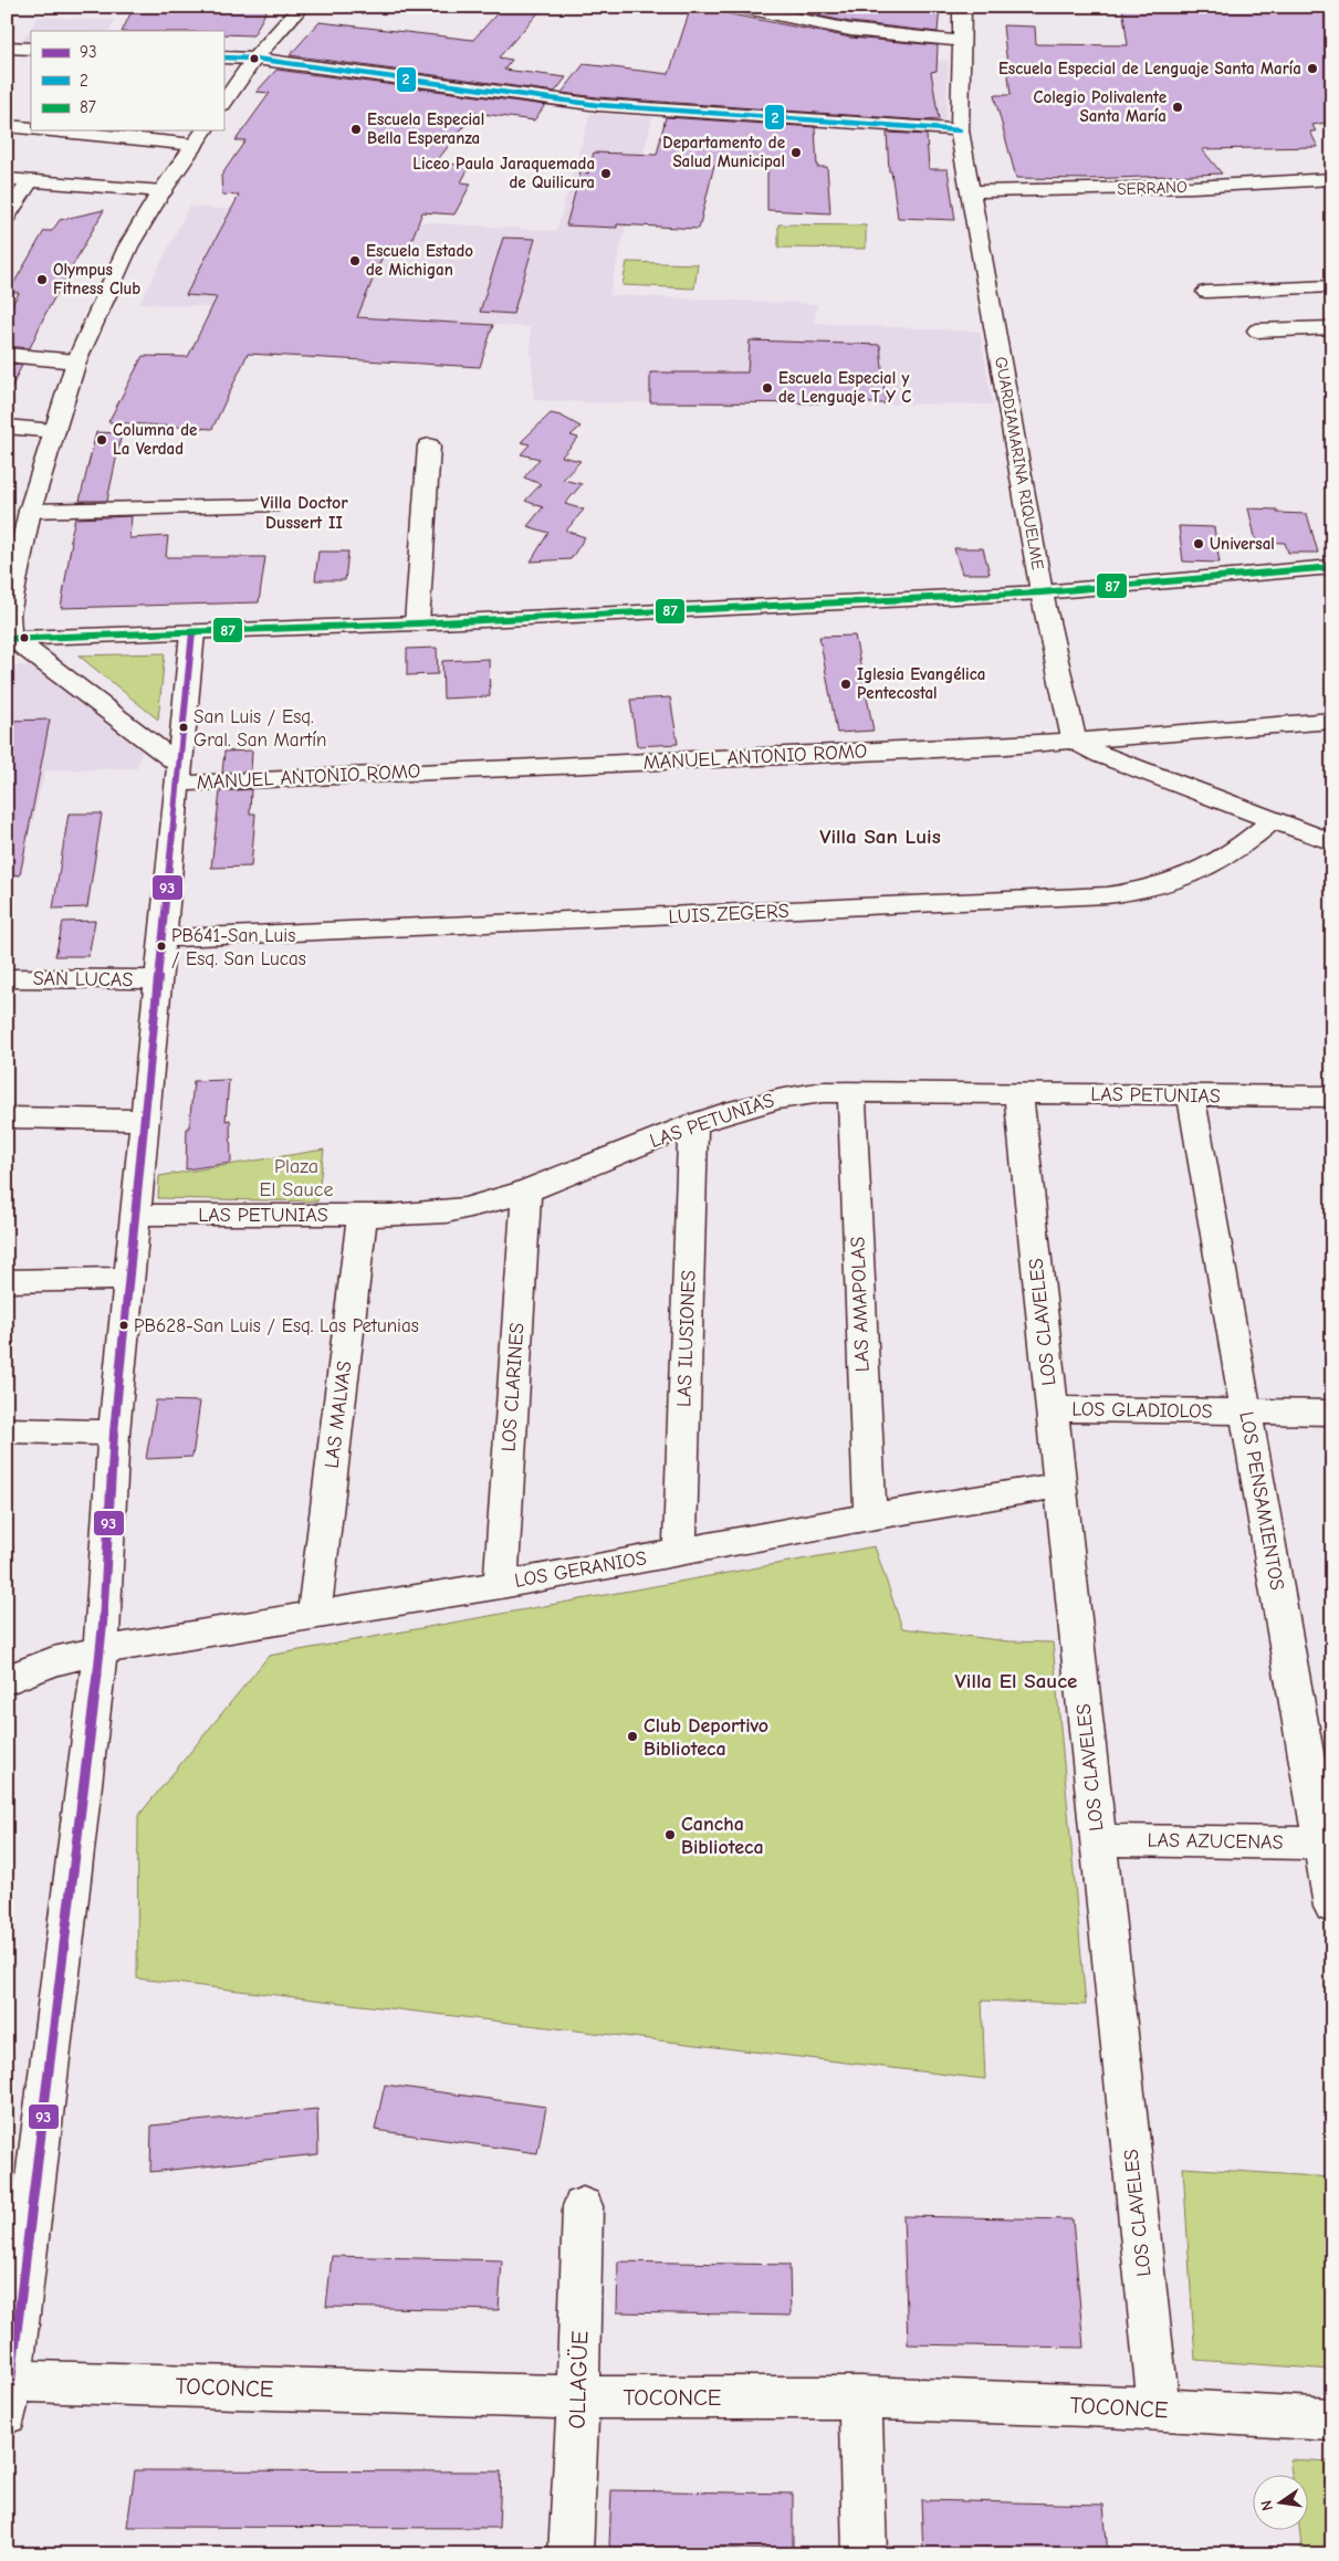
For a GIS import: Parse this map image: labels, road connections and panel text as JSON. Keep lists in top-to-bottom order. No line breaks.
{"streets":{"street":["SERRANO","GUARDIAMARINA RIQUELME","MANUEL ANTONIO ROMO","LUIS ZEGERS","SAN LUCAS","LAS PETUNIAS","LAS AMAPOLAS","LOS CLAVELES","LAS ILUSIONES","LOS CLARINES","LOS GLADIOLOS","LAS MALVAS","LOS PENSAMIENTOS","LOS GERANIOS","LAS AZUCENAS","OLLAGÜE","TOCONCE"]},"crossings":[["SERRANO","GUARDIAMARINA RIQUELME"],["GUARDIAMARINA RIQUELME","MANUEL ANTONIO ROMO"],["LAS PETUNIAS","LAS AMAPOLAS"],["LAS PETUNIAS","LOS CLAVELES"],["LAS PETUNIAS","LAS ILUSIONES"],["LAS PETUNIAS","LOS CLARINES"],["LAS PETUNIAS","LAS MALVAS"],["LAS PETUNIAS","LOS PENSAMIENTOS"],["LAS AMAPOLAS","LOS GERANIOS"],["LOS CLAVELES","LOS GLADIOLOS"],["LOS CLAVELES","LOS GERANIOS"],["LOS CLAVELES","LAS AZUCENAS"],["LOS CLAVELES","TOCONCE"],["LAS ILUSIONES","LOS GERANIOS"],["LOS CLARINES","LOS GERANIOS"],["LOS GLADIOLOS","LOS PENSAMIENTOS"],["LAS MALVAS","LOS GERANIOS"],["LOS PENSAMIENTOS","LAS AZUCENAS"],["OLLAGÜE","TOCONCE"]],"districts":["Villa Doctor Dussert II","Villa San Luis","Villa El Sauce"],"parks":["Plaza El Sauce"],"places":["Escuela Especial de Lenguaje Santa María","Colegio Polivalente Santa María","Escuela Especial Bella Esperanza","Departamento de Salud Municipal","Liceo Paula Jaraquemada de Quilicura","Escuela Estado de Michigan","Olympus Fitness Club","Escuela Especial y de Lenguaje T Y C","Columna de La Verdad","Universal","Iglesia Evangélica Pentecostal","San Luis / Esq. Gral. San Martín","PB641-San Luis / Esq. San Lucas","PB628-San Luis / Esq. Las Petunias","Club Deportivo Biblioteca","Cancha Biblioteca"],"lines":["transit line 2","transit line 87","transit line 93"],"legend":["93","2","87"],"north":"left"}
